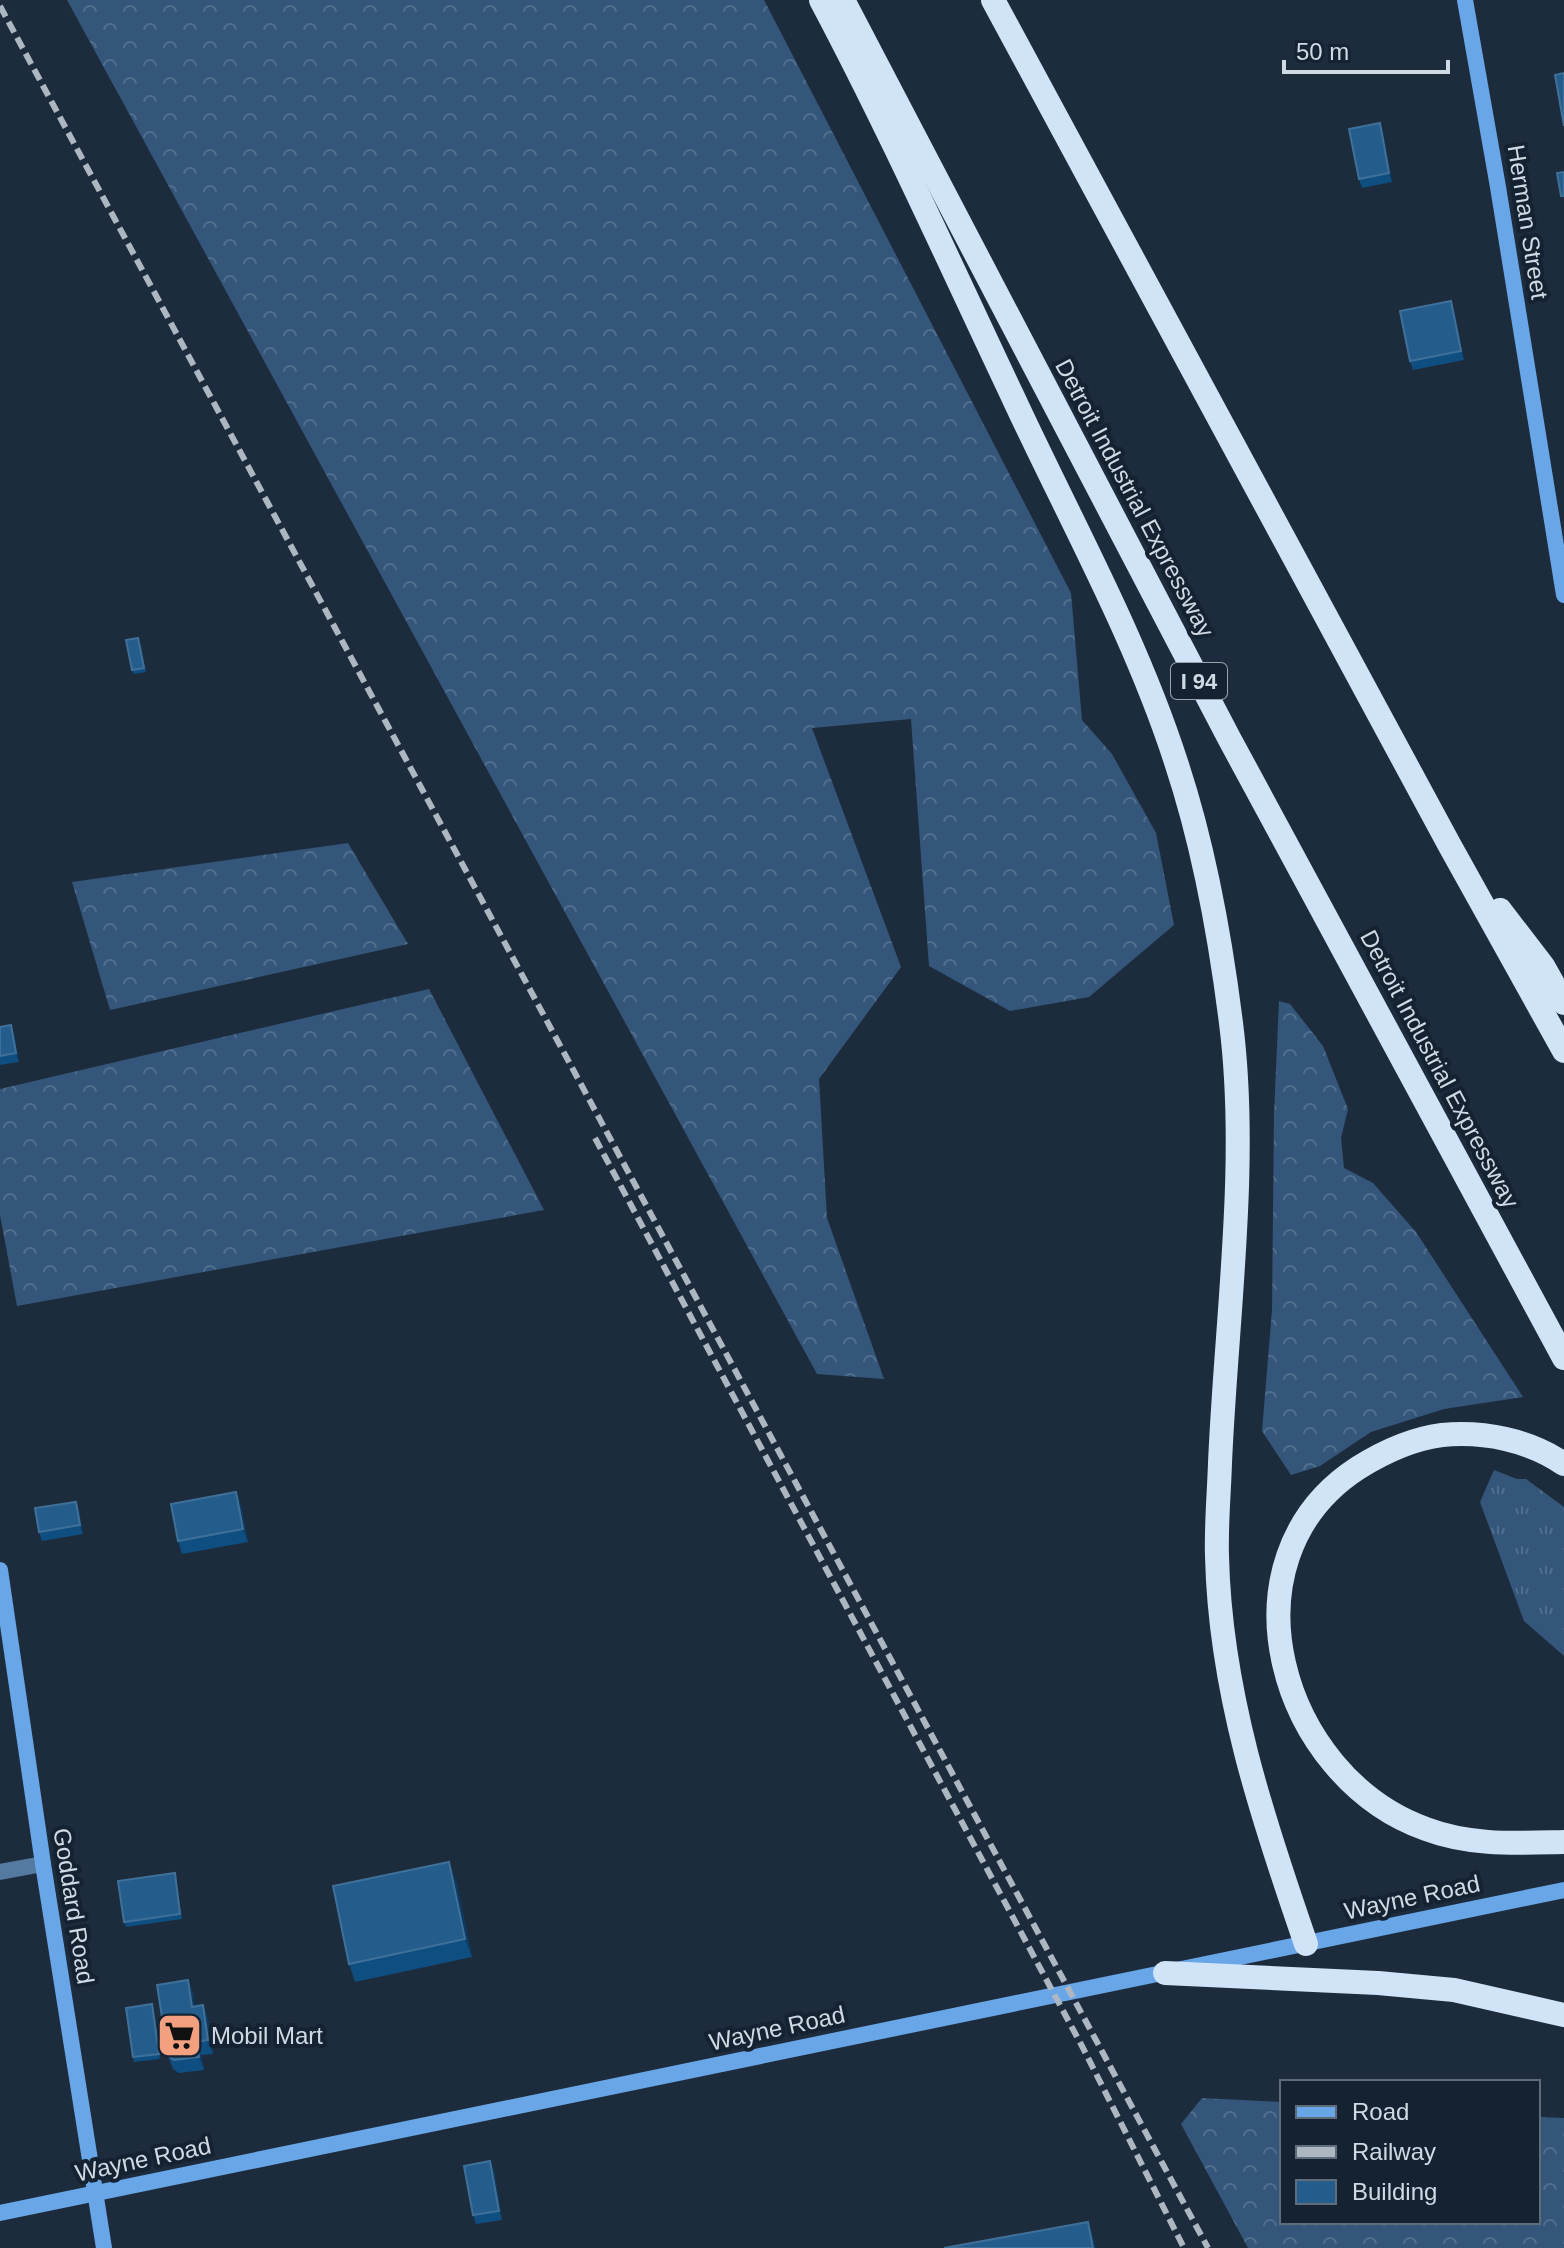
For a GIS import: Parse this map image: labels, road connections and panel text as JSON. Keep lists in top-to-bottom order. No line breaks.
{"streets":{"highway":["Detroit Industrial Expressway","I 94"],"main road":["Herman Street","Wayne Road","Goddard Road"]},"crossings":[["Wayne Road","Goddard Road"]],"places":{"supermarket":["Mobil Mart"]},"legend":["Road","Railway","Building"],"scale_bar":"50 m"}
